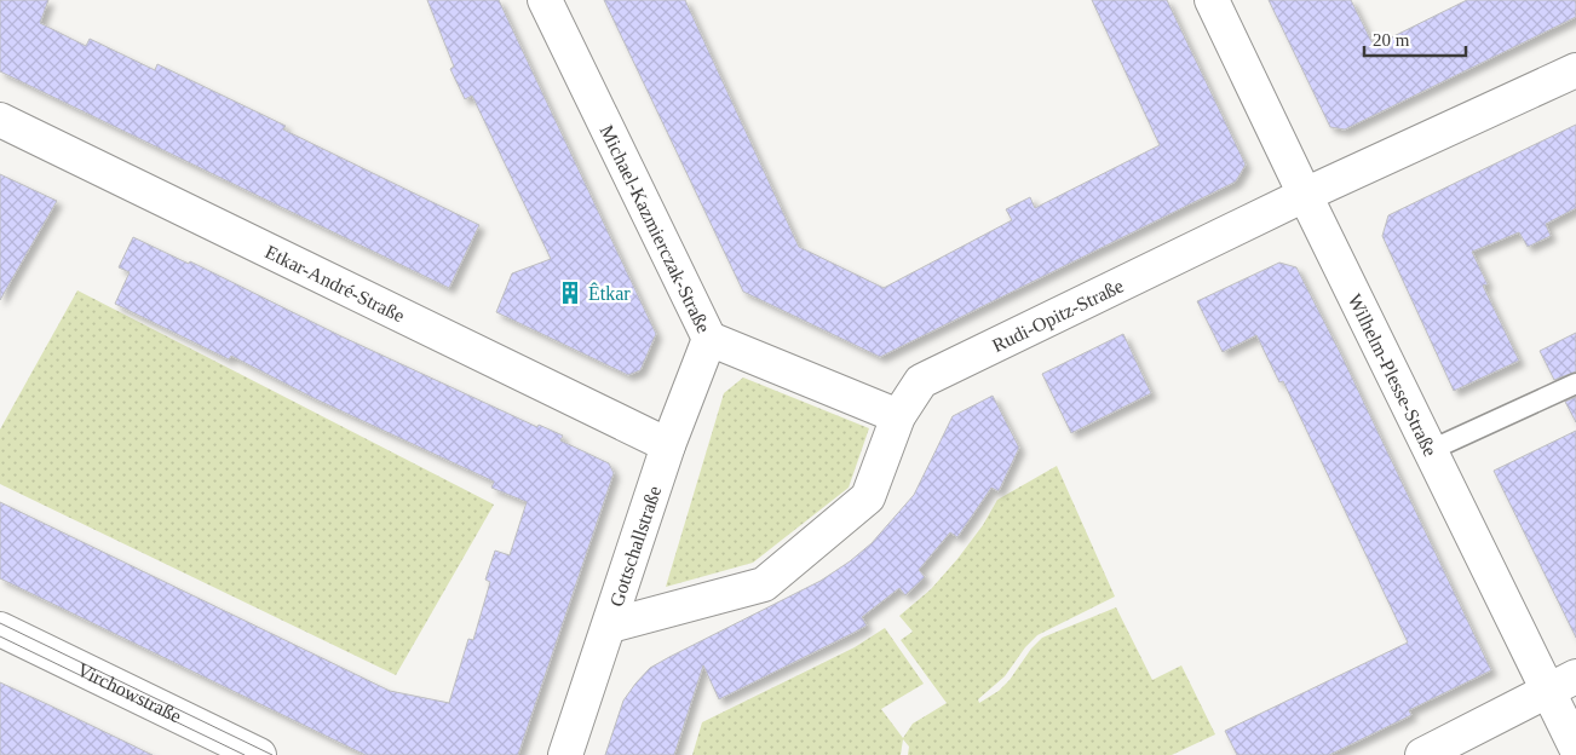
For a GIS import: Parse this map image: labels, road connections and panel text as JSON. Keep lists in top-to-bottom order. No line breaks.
{"streets":{"street":["Michael-Kazmierczak-Straße","Etkar-André-Straße","Rudi-Opitz-Straße","Wilhelm-Plesse-Straße","Gottschallstraße","Virchowstraße"]},"crossings":[["Michael-Kazmierczak-Straße","Rudi-Opitz-Straße"],["Michael-Kazmierczak-Straße","Gottschallstraße"],["Etkar-André-Straße","Gottschallstraße"],["Rudi-Opitz-Straße","Wilhelm-Plesse-Straße"],["Rudi-Opitz-Straße","Gottschallstraße"]],"places":{"building":["Êtkar"]},"scale_bar":"20 m"}
